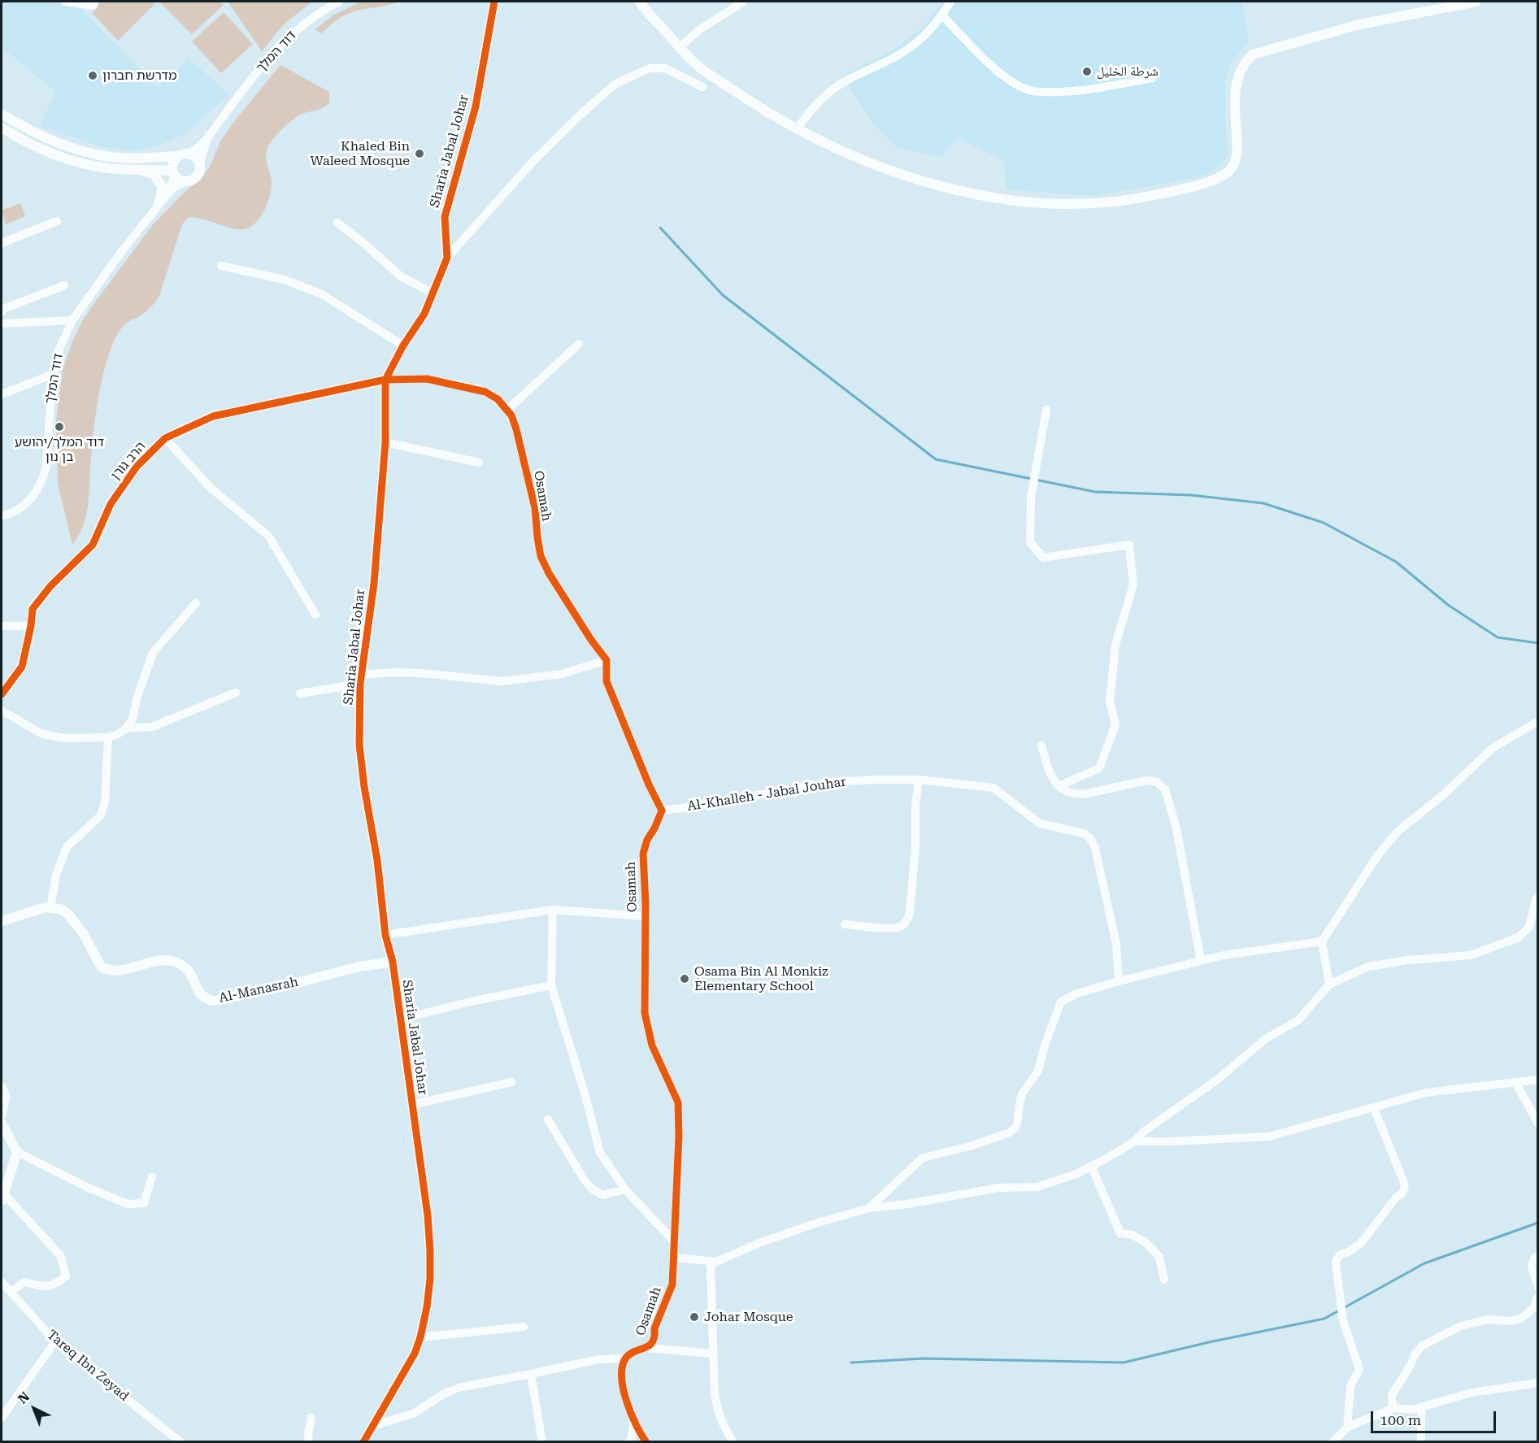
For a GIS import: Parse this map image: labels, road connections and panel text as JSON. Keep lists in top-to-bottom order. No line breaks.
{"streets":{"street":["דוד המלך","Sharia Jabal Johar","הרב גורן","Osamah","Al-Khalleh - Jabal Jouhar","Al-Manasrah","Tareq Ibn Zeyad"]},"crossings":[["Sharia Jabal Johar","הרב גורן"],["Sharia Jabal Johar","Osamah"],["Sharia Jabal Johar","Al-Manasrah"],["הרב גורן","Osamah"],["Osamah","Al-Khalleh - Jabal Jouhar"]],"places":["شرطة الخليل","מדרשת חברון","Khaled Bin Waleed Mosque","דוד המלך/יהושע בן נון","Osama Bin Al Monkiz Elementary School","Johar Mosque"],"scale_bar":"100 m","north":"top left"}
